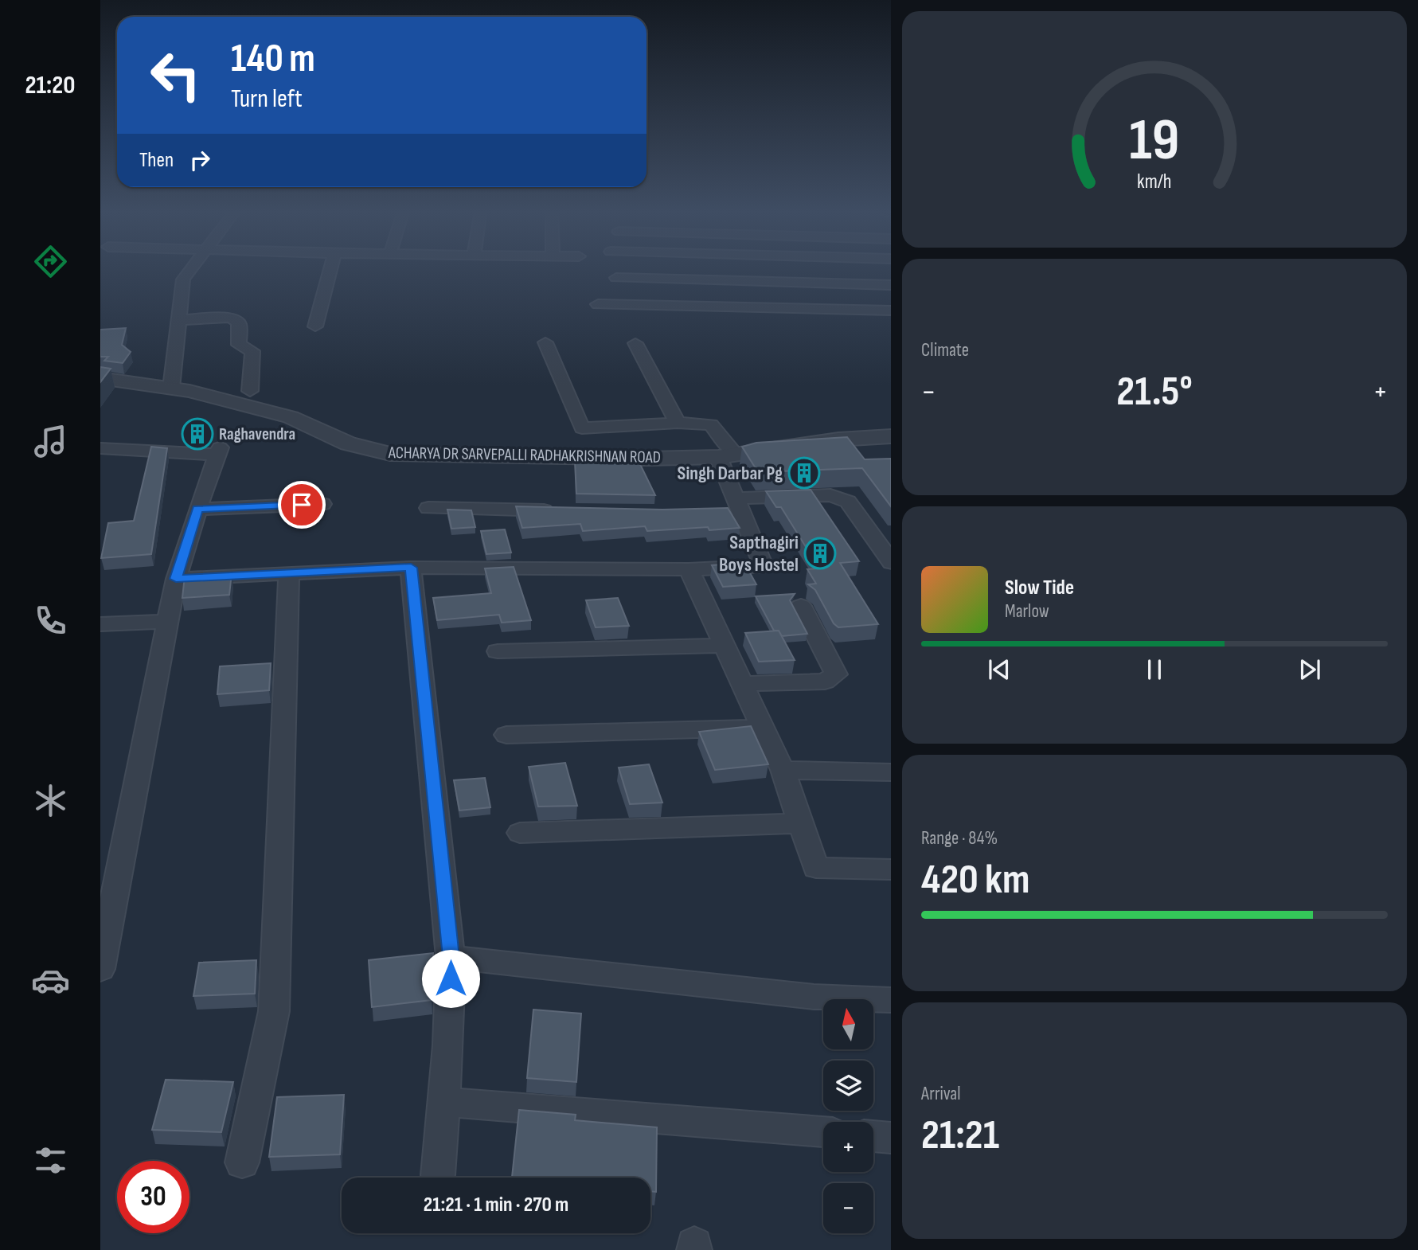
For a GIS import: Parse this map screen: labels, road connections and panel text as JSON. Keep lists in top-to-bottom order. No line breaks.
{"streets":{"street":["ACHARYA DR SARVEPALLI RADHAKRISHNAN ROAD"]},"places":{"building":["Raghavendra","Singh Darbar Pg","Sapthagiri Boys Hostel"]},"north":"top","page":{"tabs":"21:20","turn":["140 m","Turn left"],"then":"Then","tile":["Climate",["Range · 84%","420 km"],["Arrival","21:21"]],"heat":["−","21.5°","+"],"song":["Slow Tide","Marlow"],"map_buttons":["+","−"],"limit":"30","trip":"21:21 · 1 min · 270 m","gauge":["19","km/h"]}}
